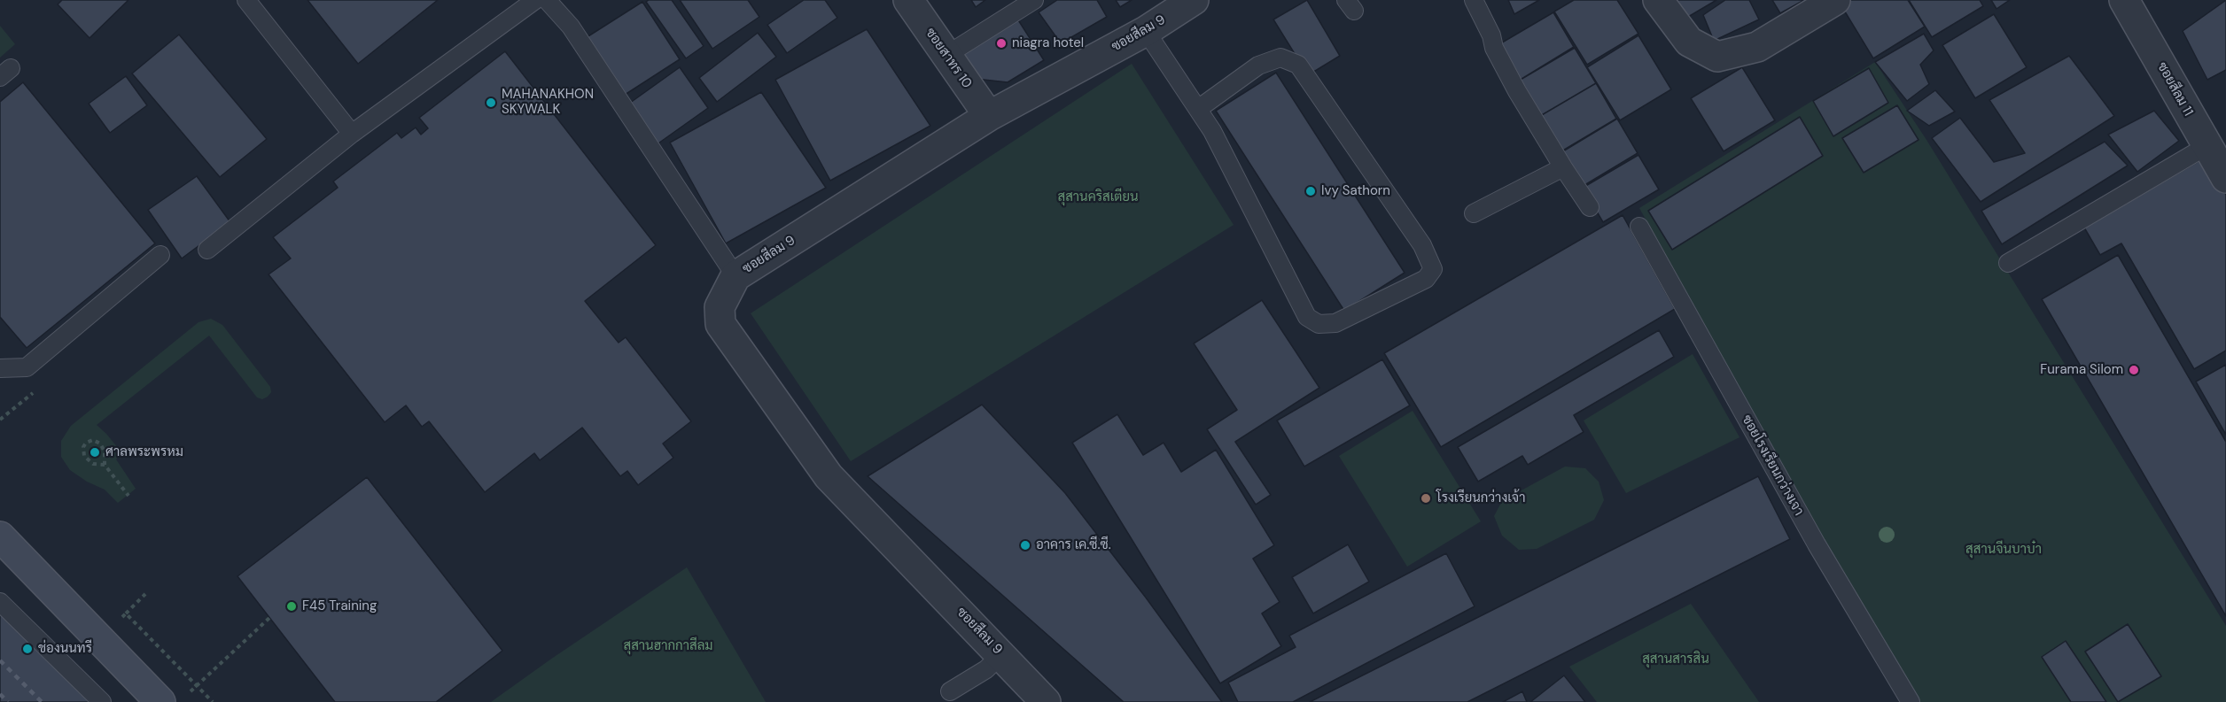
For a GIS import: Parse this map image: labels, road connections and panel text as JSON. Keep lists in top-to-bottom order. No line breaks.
{"streets":{"street":["ซอยสีลม 9","ซอยสาทร 10","ซอยสีลม 11"],"lane":["ซอยโรงเรียนกว่างเจา"]},"crossings":[["ซอยสีลม 9","ซอยสาทร 10"]],"parks":["สุสานคริสเตียน","สุสานจีนบาบ๋า","สุสานฮากกาสีลม","สุสานสารสิน"],"places":["niagra hotel","MAHANAKHON SKYWALK","Ivy Sathorn","Furama Silom","ศาลพระพรหม","โรงเรียนกว่างเจ้า","อาคาร เค.ซี.ซี.","F45 Training","ช่องนนทรี"]}
